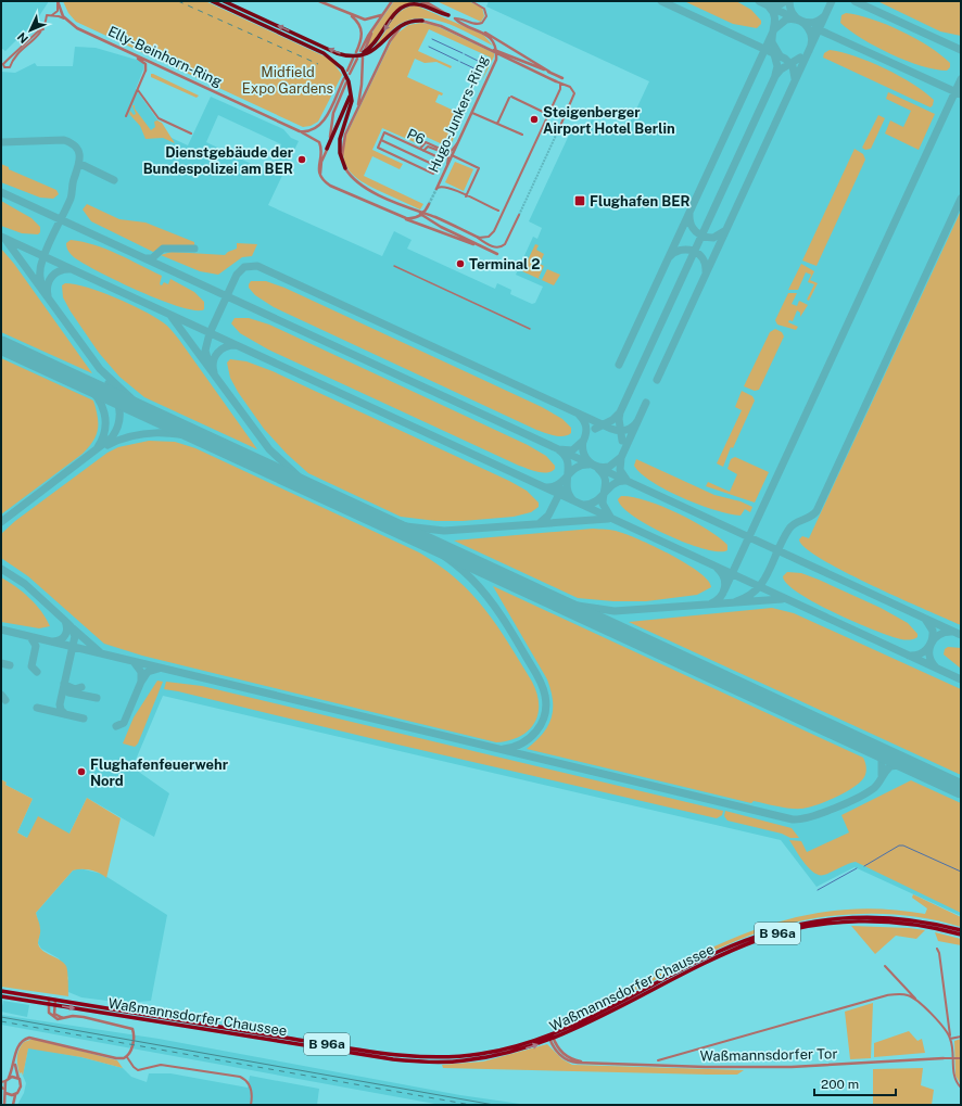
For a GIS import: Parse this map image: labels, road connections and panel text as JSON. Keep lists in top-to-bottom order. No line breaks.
{"streets":{"main road":["B 96a","Waßmannsdorfer Chaussee"],"street":["Elly-Beinhorn-Ring","Hugo-Junkers-Ring","P6","Waßmannsdorfer Tor"]},"crossings":[["Waßmannsdorfer Chaussee","Waßmannsdorfer Tor"]],"parks":["Midfield Expo Gardens"],"places":{"other":["Steigenberger Airport Hotel Berlin","Dienstgebäude der Bundespolizei am BER","Terminal 2","Flughafenfeuerwehr Nord"],"transit":["Flughafen BER"]},"scale_bar":"200 m","north":"bottom left"}
